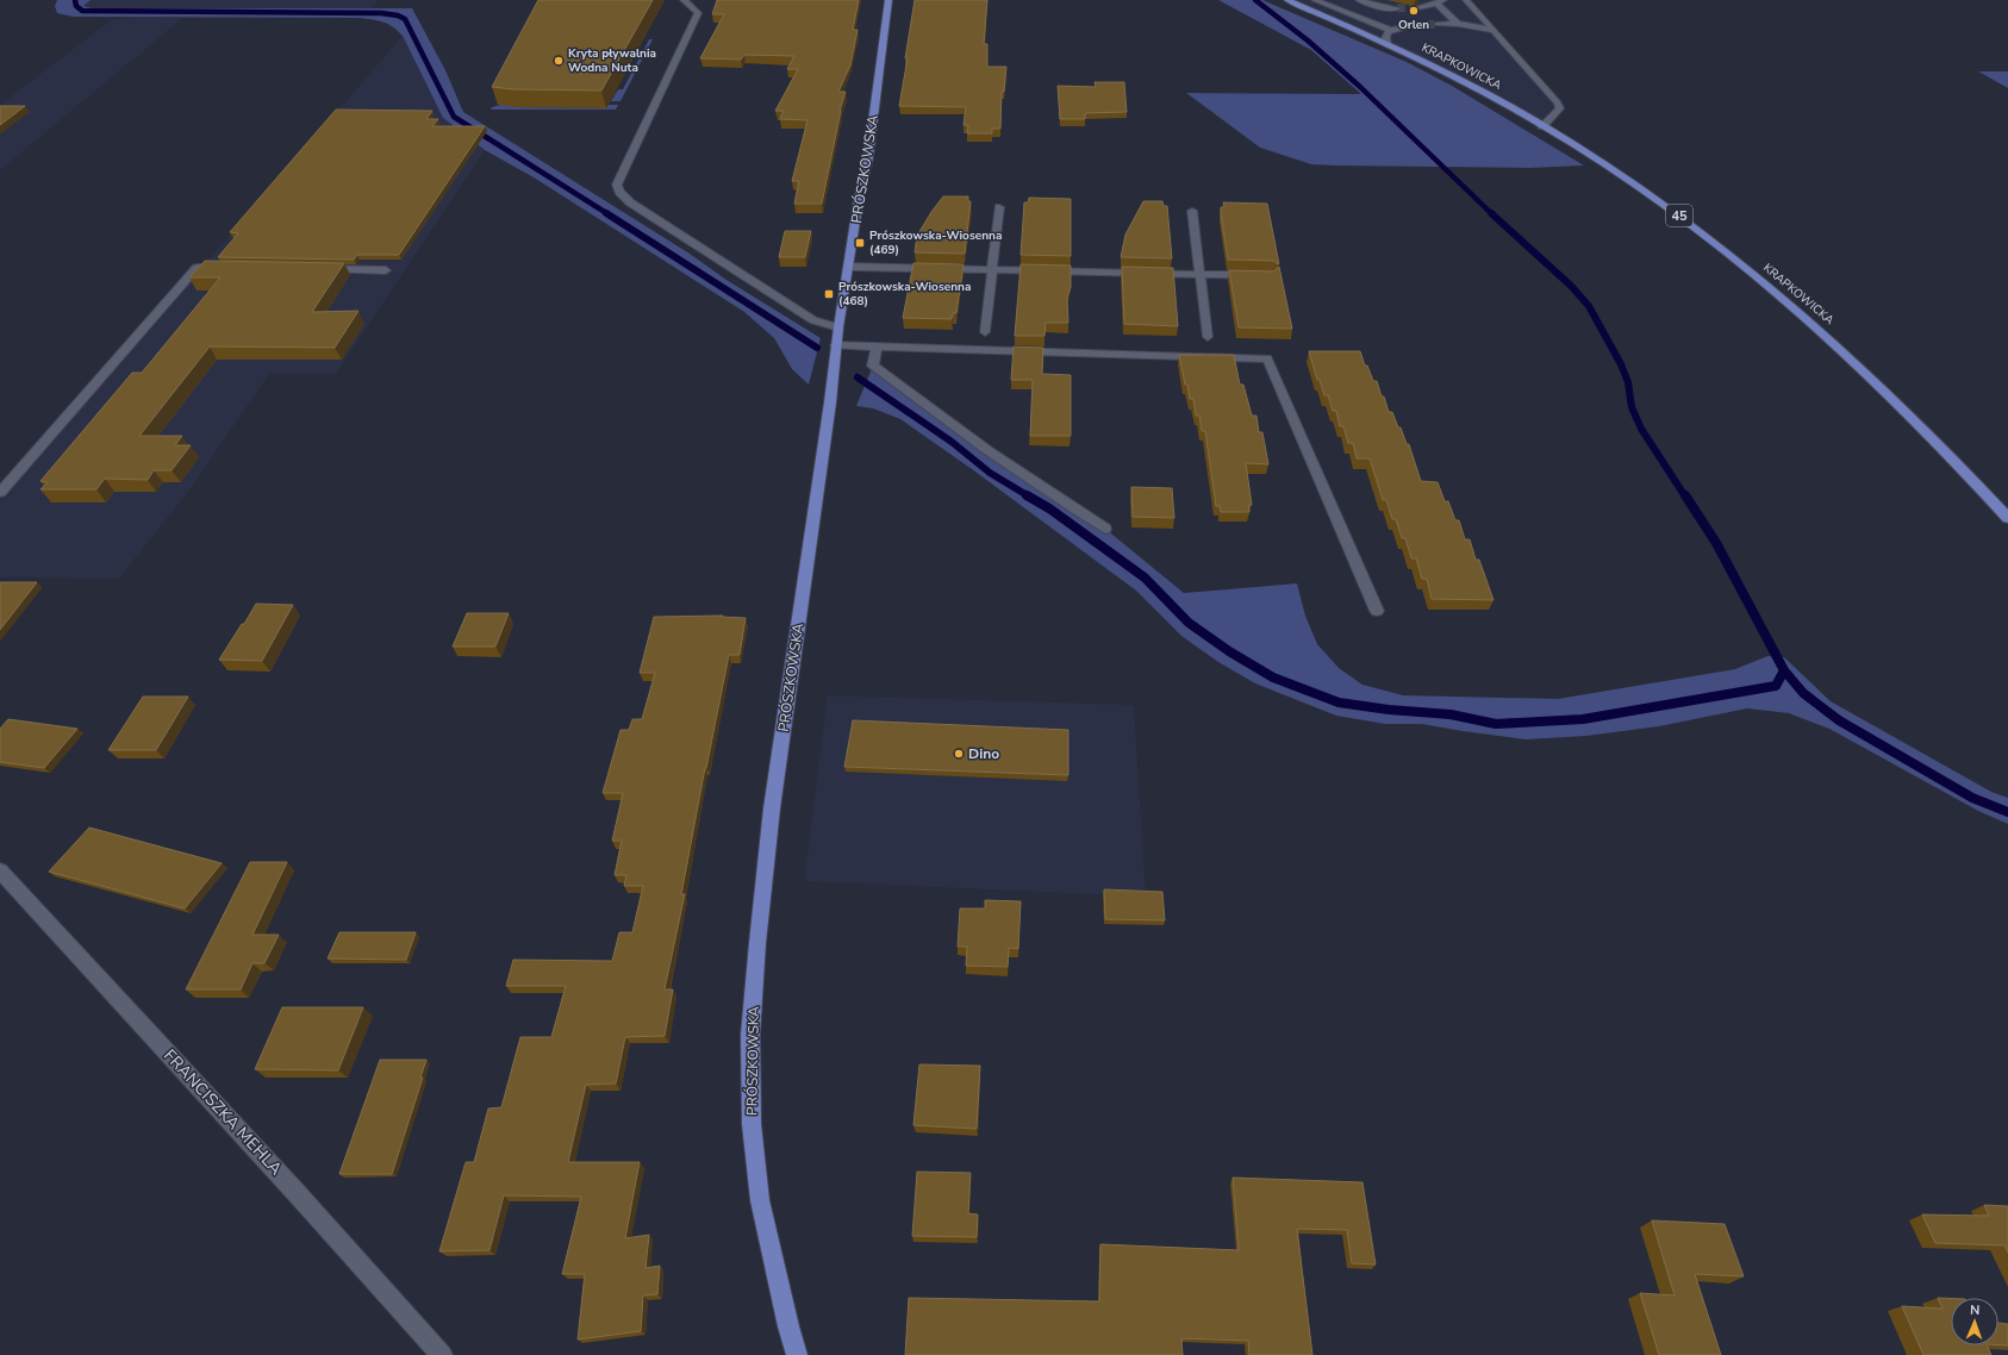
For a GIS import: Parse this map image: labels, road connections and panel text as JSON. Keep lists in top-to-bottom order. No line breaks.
{"streets":{"main road":["KRAPKOWICKA","PRÓSZKOWSKA","45"],"street":["FRANCISZKA MEHLA"]},"places":{"other":["Orlen","Kryta pływalnia Wodna Nuta","Dino"],"transit":["Prószkowska-Wiosenna (469)","Prószkowska-Wiosenna (468)"]},"north":"top"}
